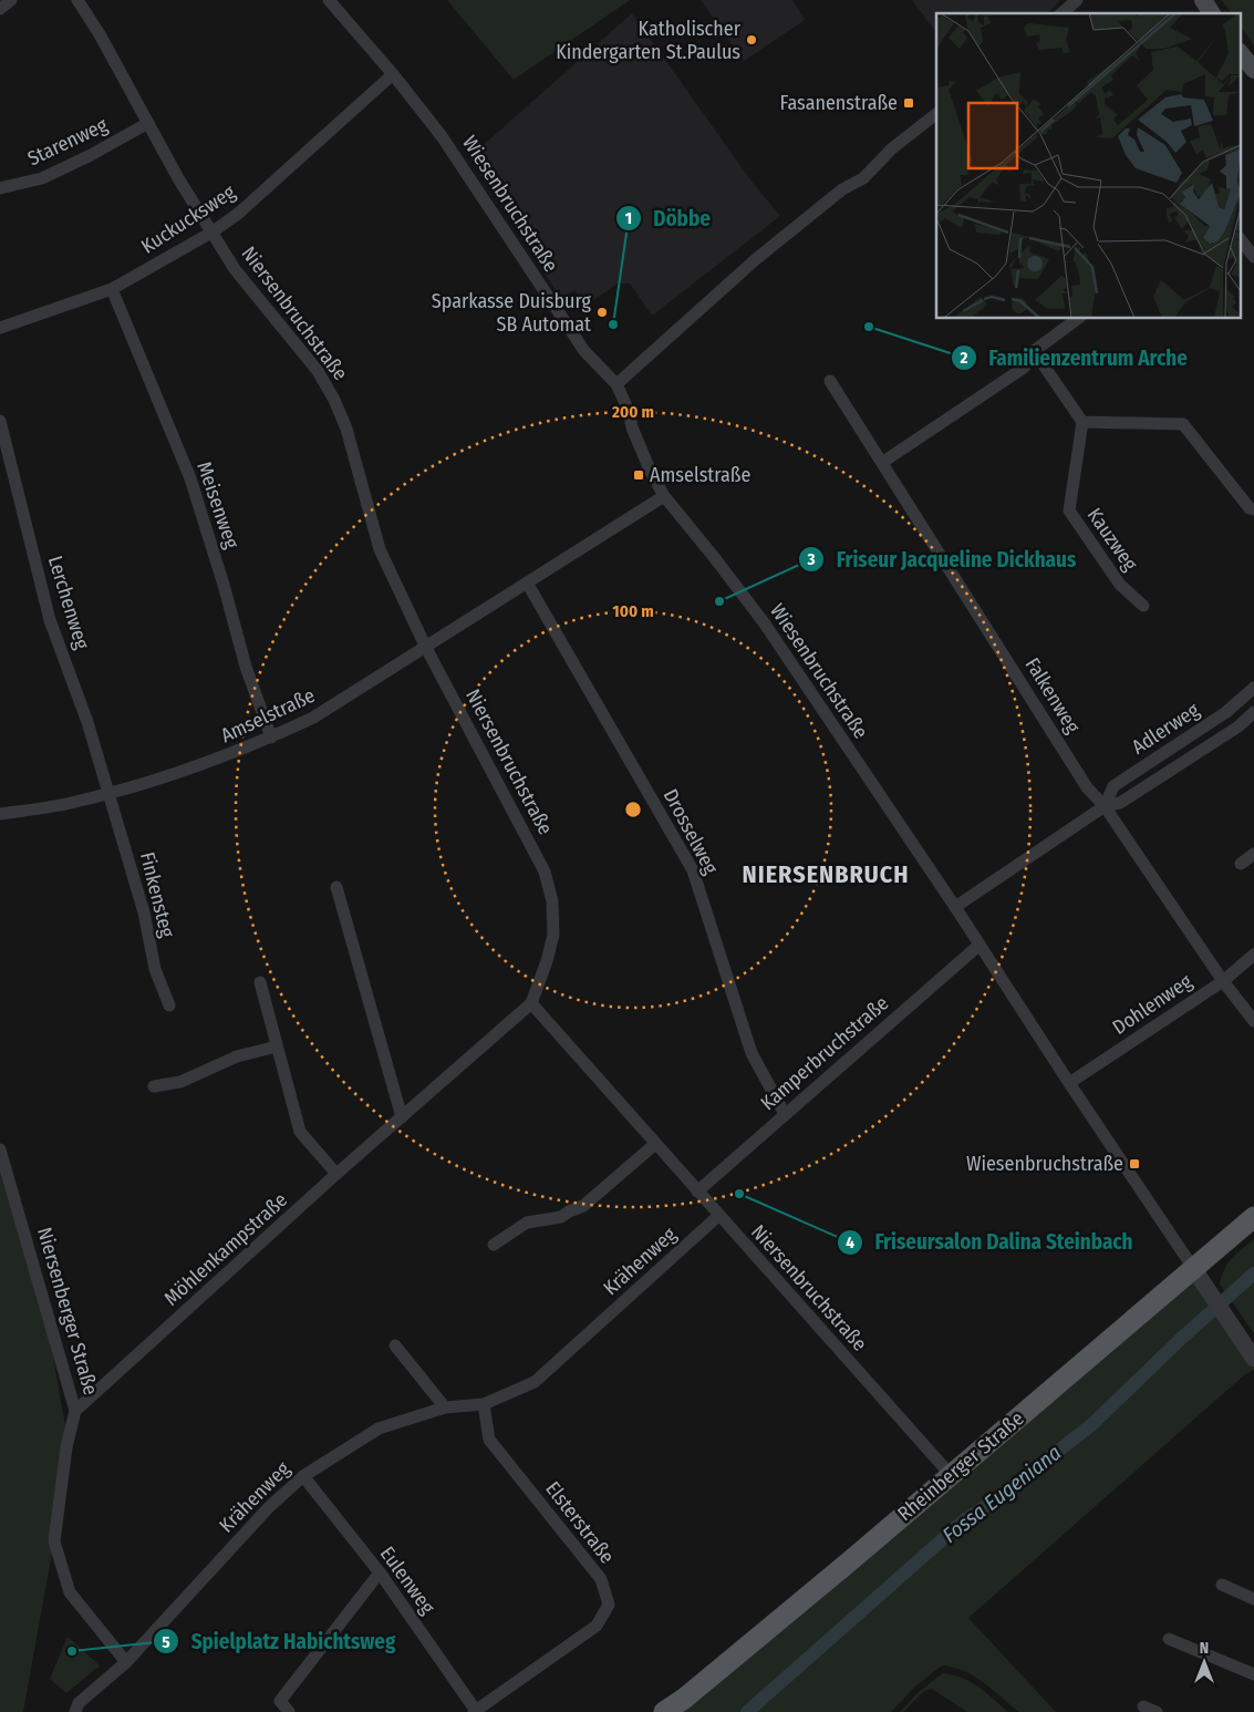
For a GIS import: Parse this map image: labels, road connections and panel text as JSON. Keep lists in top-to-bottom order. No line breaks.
{"streets":{"main road":["Rheinberger Straße"],"street":["Starenweg","Wiesenbruchstraße","Kuckucksweg","Niersenbruchstraße","Meisenweg","Kauzweg","Lerchenweg","Falkenweg","Amselstraße","Adlerweg","Drosselweg","Finkensteg","Dohlenweg","Kamperbruchstraße","Möhlenkampstraße","Krähenweg","Niersenberger Straße","Elsterstraße","Eulenweg"]},"crossings":[["Starenweg","Niersenbruchstraße"],["Wiesenbruchstraße","Kuckucksweg"],["Wiesenbruchstraße","Amselstraße"],["Wiesenbruchstraße","Adlerweg"],["Wiesenbruchstraße","Dohlenweg"],["Wiesenbruchstraße","Kamperbruchstraße"],["Wiesenbruchstraße","Rheinberger Straße"],["Kuckucksweg","Niersenbruchstraße"],["Kuckucksweg","Meisenweg"],["Niersenbruchstraße","Amselstraße"],["Niersenbruchstraße","Kamperbruchstraße"],["Niersenbruchstraße","Möhlenkampstraße"],["Niersenbruchstraße","Krähenweg"],["Niersenbruchstraße","Rheinberger Straße"],["Meisenweg","Amselstraße"],["Lerchenweg","Amselstraße"],["Lerchenweg","Finkensteg"],["Falkenweg","Adlerweg"],["Falkenweg","Dohlenweg"],["Amselstraße","Drosselweg"],["Amselstraße","Finkensteg"],["Drosselweg","Kamperbruchstraße"],["Möhlenkampstraße","Niersenberger Straße"],["Krähenweg","Niersenberger Straße"],["Krähenweg","Elsterstraße"],["Krähenweg","Eulenweg"],["Elsterstraße","Eulenweg"]],"districts":["NIERSENBRUCH"],"water":["Fossa Eugeniana"],"places":{"other":["Katholischer Kindergarten St.Paulus","Sparkasse Duisburg SB Automat","Döbbe","Familienzentrum Arche","Friseur Jacqueline Dickhaus","Friseursalon Dalina Steinbach","Spielplatz Habichtsweg"],"transit":["Fasanenstraße","Amselstraße","Wiesenbruchstraße"]},"north":"top","rings":["200 m","100 m"]}
